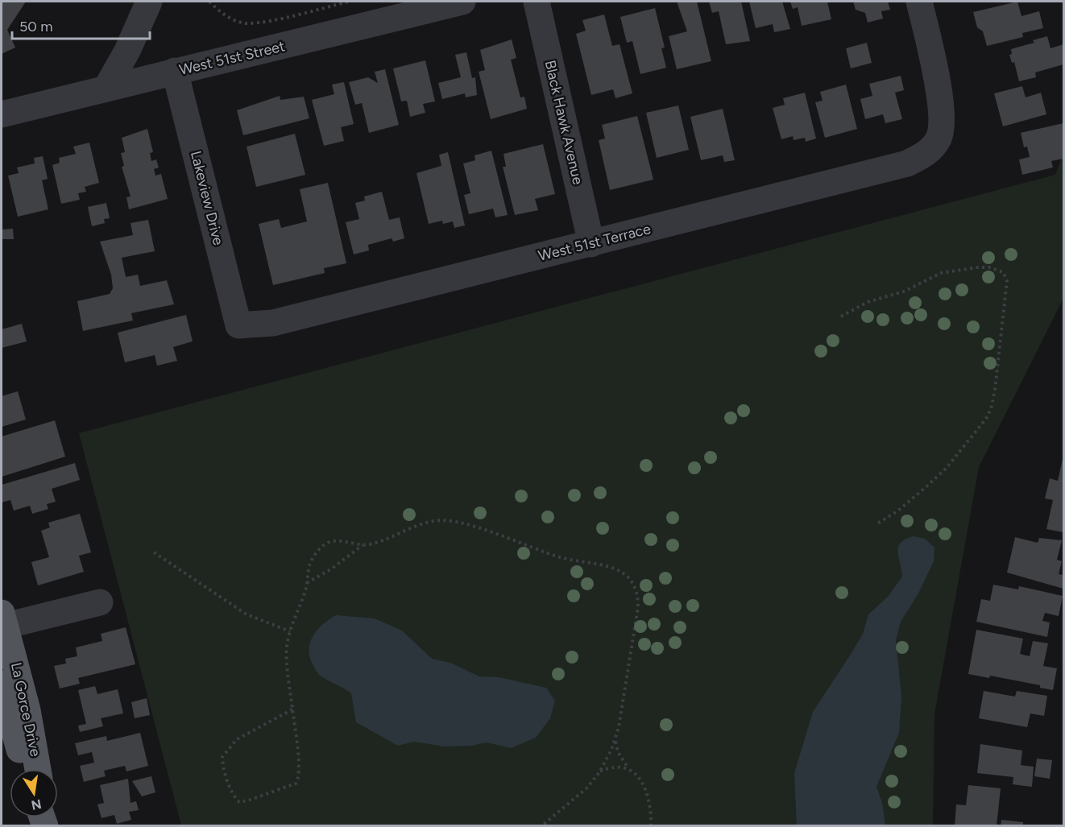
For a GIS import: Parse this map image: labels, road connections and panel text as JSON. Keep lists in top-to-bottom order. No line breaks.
{"streets":{"main road":["La Gorce Drive"],"street":["West 51st Street","Black Hawk Avenue","Lakeview Drive","West 51st Terrace"]},"crossings":[["West 51st Street","Lakeview Drive"],["Black Hawk Avenue","West 51st Terrace"],["Lakeview Drive","West 51st Terrace"]],"scale_bar":"50 m","north":"bottom"}
